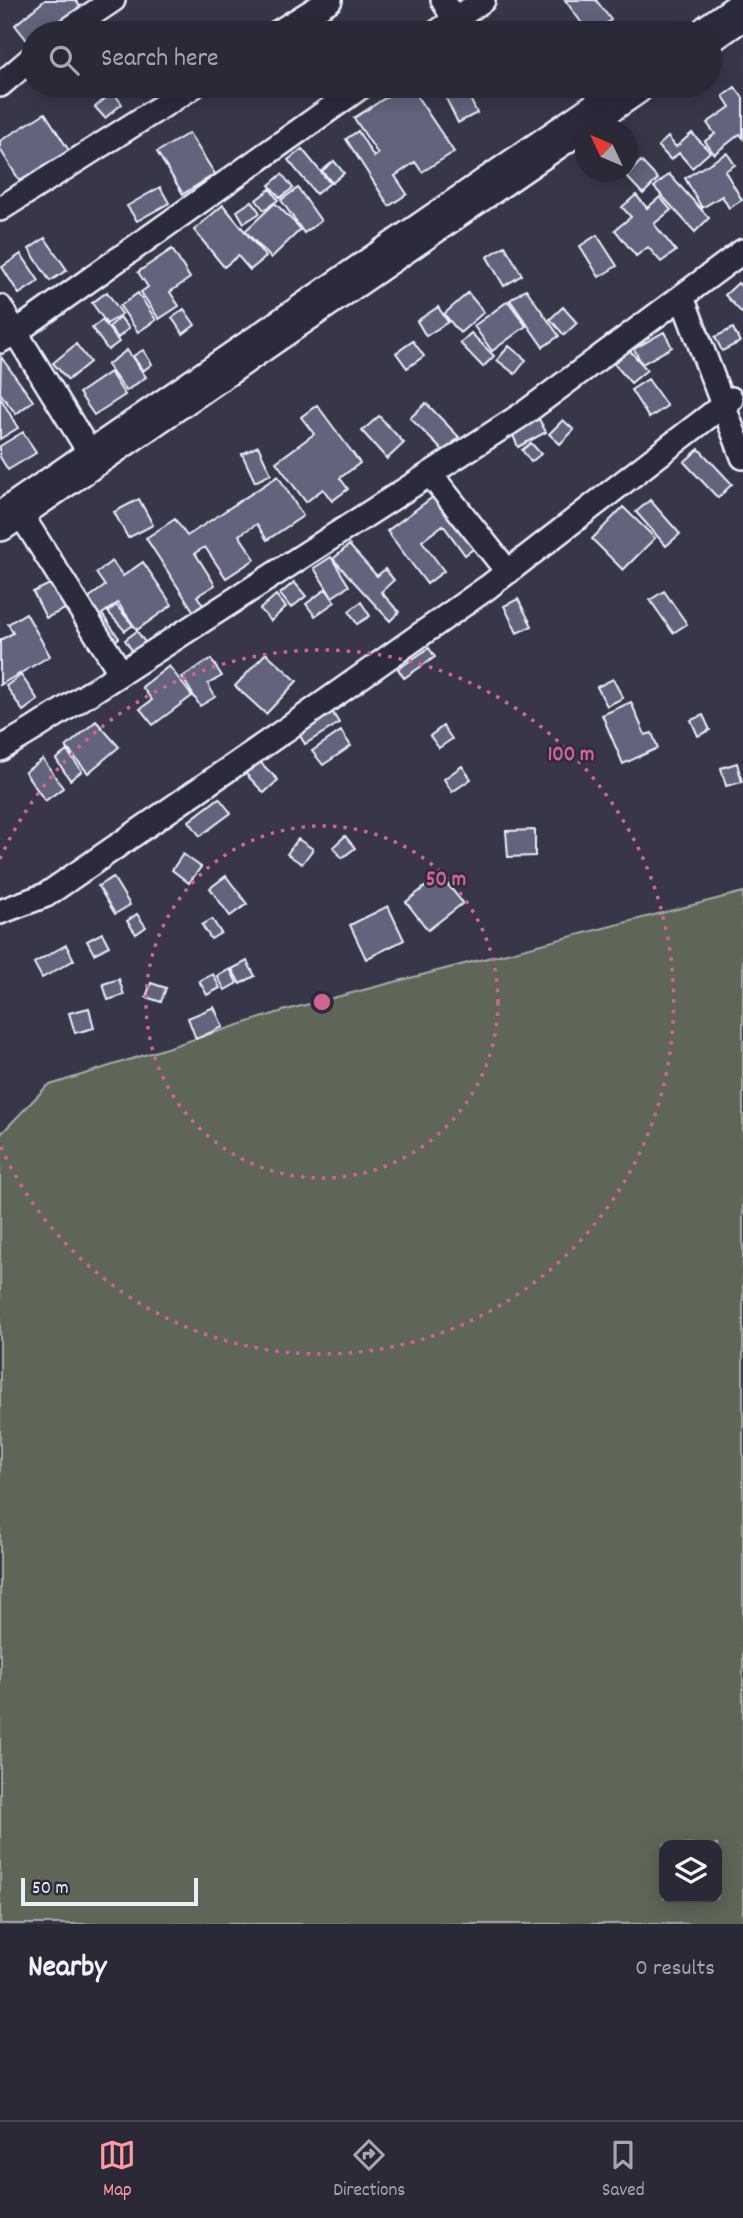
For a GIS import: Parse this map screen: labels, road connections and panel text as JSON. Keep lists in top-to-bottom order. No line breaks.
{"scale_bar":"50 m","north":"top left","page":{"search":"Search here","scale":"50 m","heading":["Nearby","0 results"],"nav":["Map","Directions","Saved"]},"rings":["100 m","50 m"]}
